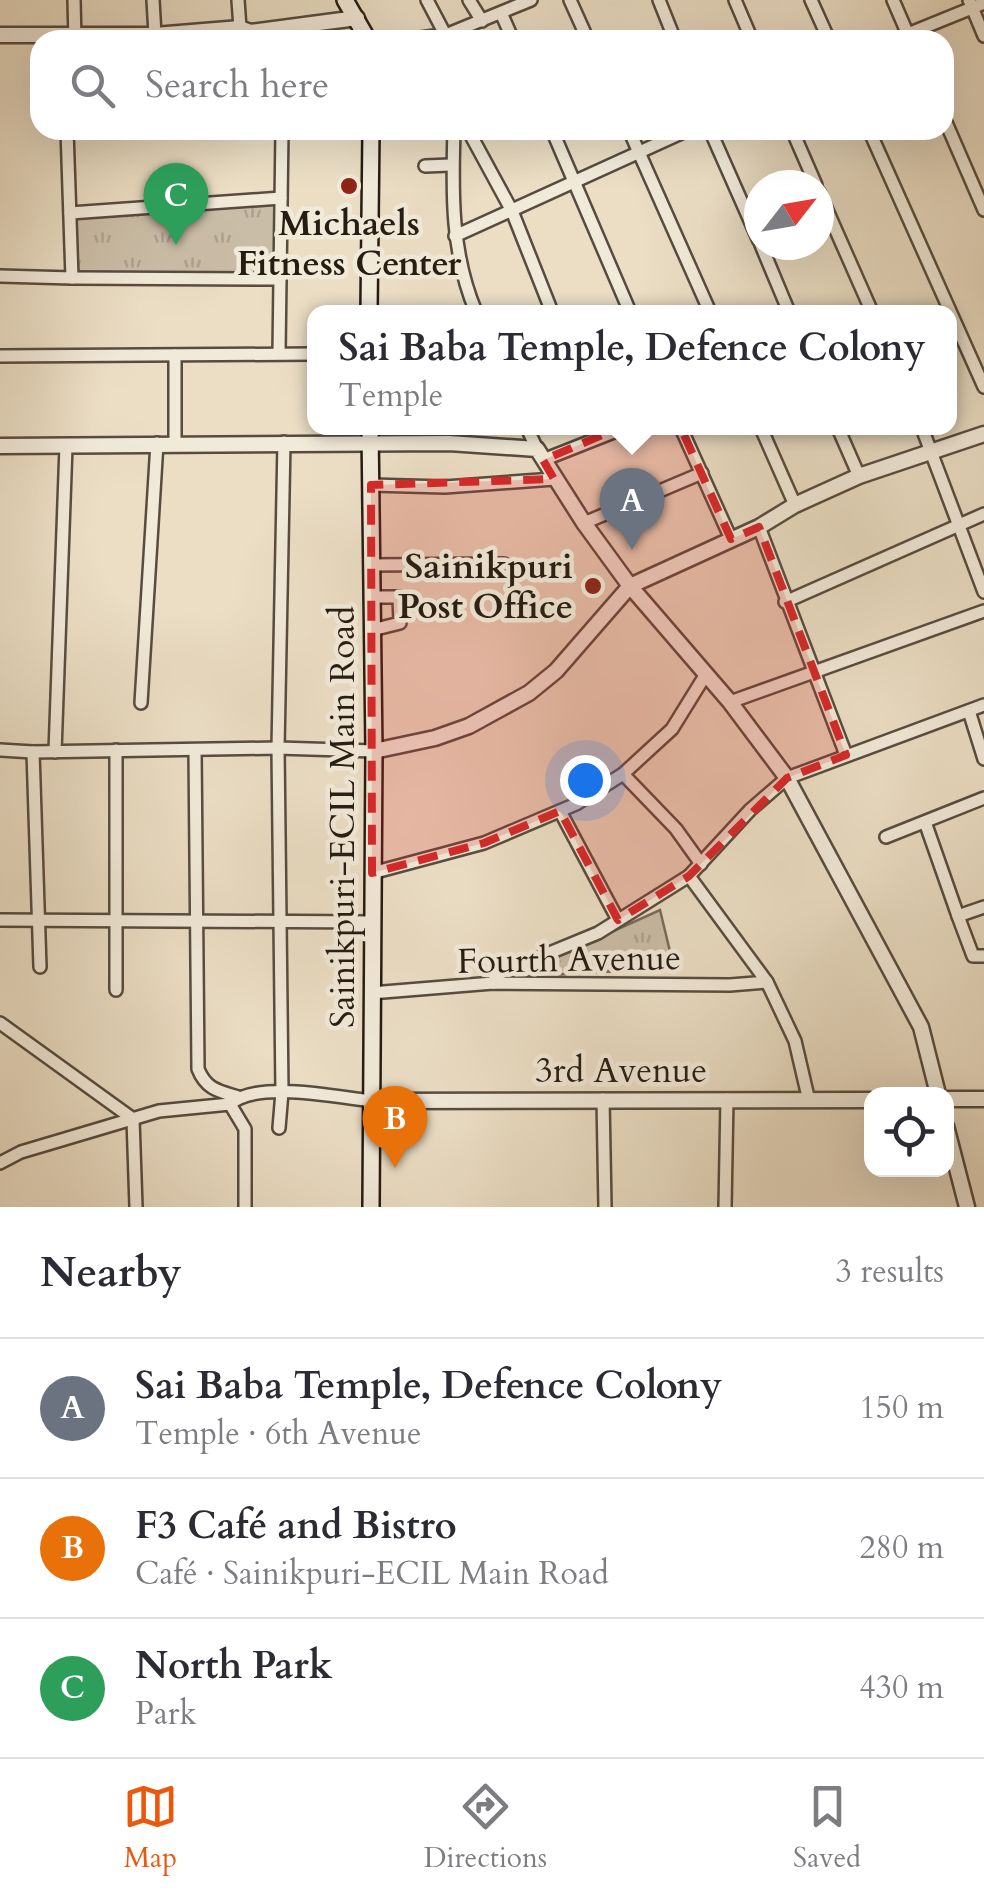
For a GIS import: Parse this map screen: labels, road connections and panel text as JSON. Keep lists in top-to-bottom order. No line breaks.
{"streets":{"main road":["Sainikpuri-ECIL Main Road"],"street":["Fourth Avenue","3rd Avenue"]},"crossings":[["Sainikpuri-ECIL Main Road","Fourth Avenue"],["Sainikpuri-ECIL Main Road","3rd Avenue"]],"places":["Michaels Fitness Center","Sainikpuri Post Office"],"north":"top right","page":{"search":"Search here","pins":["C","A","B"],"popup":["Sai Baba Temple, Defence Colony","Temple"],"heading":["Nearby","3 results"],"list":[{"mark":"A","name":"Sai Baba Temple, Defence Colony","note":"Temple · 6th Avenue","value":"150 m"},{"mark":"B","name":"F3 Café and Bistro","note":"Café · Sainikpuri-ECIL Main Road","value":"280 m"},{"mark":"C","name":"North Park","note":"Park","value":"430 m"}],"nav":["Map","Directions","Saved"]}}
